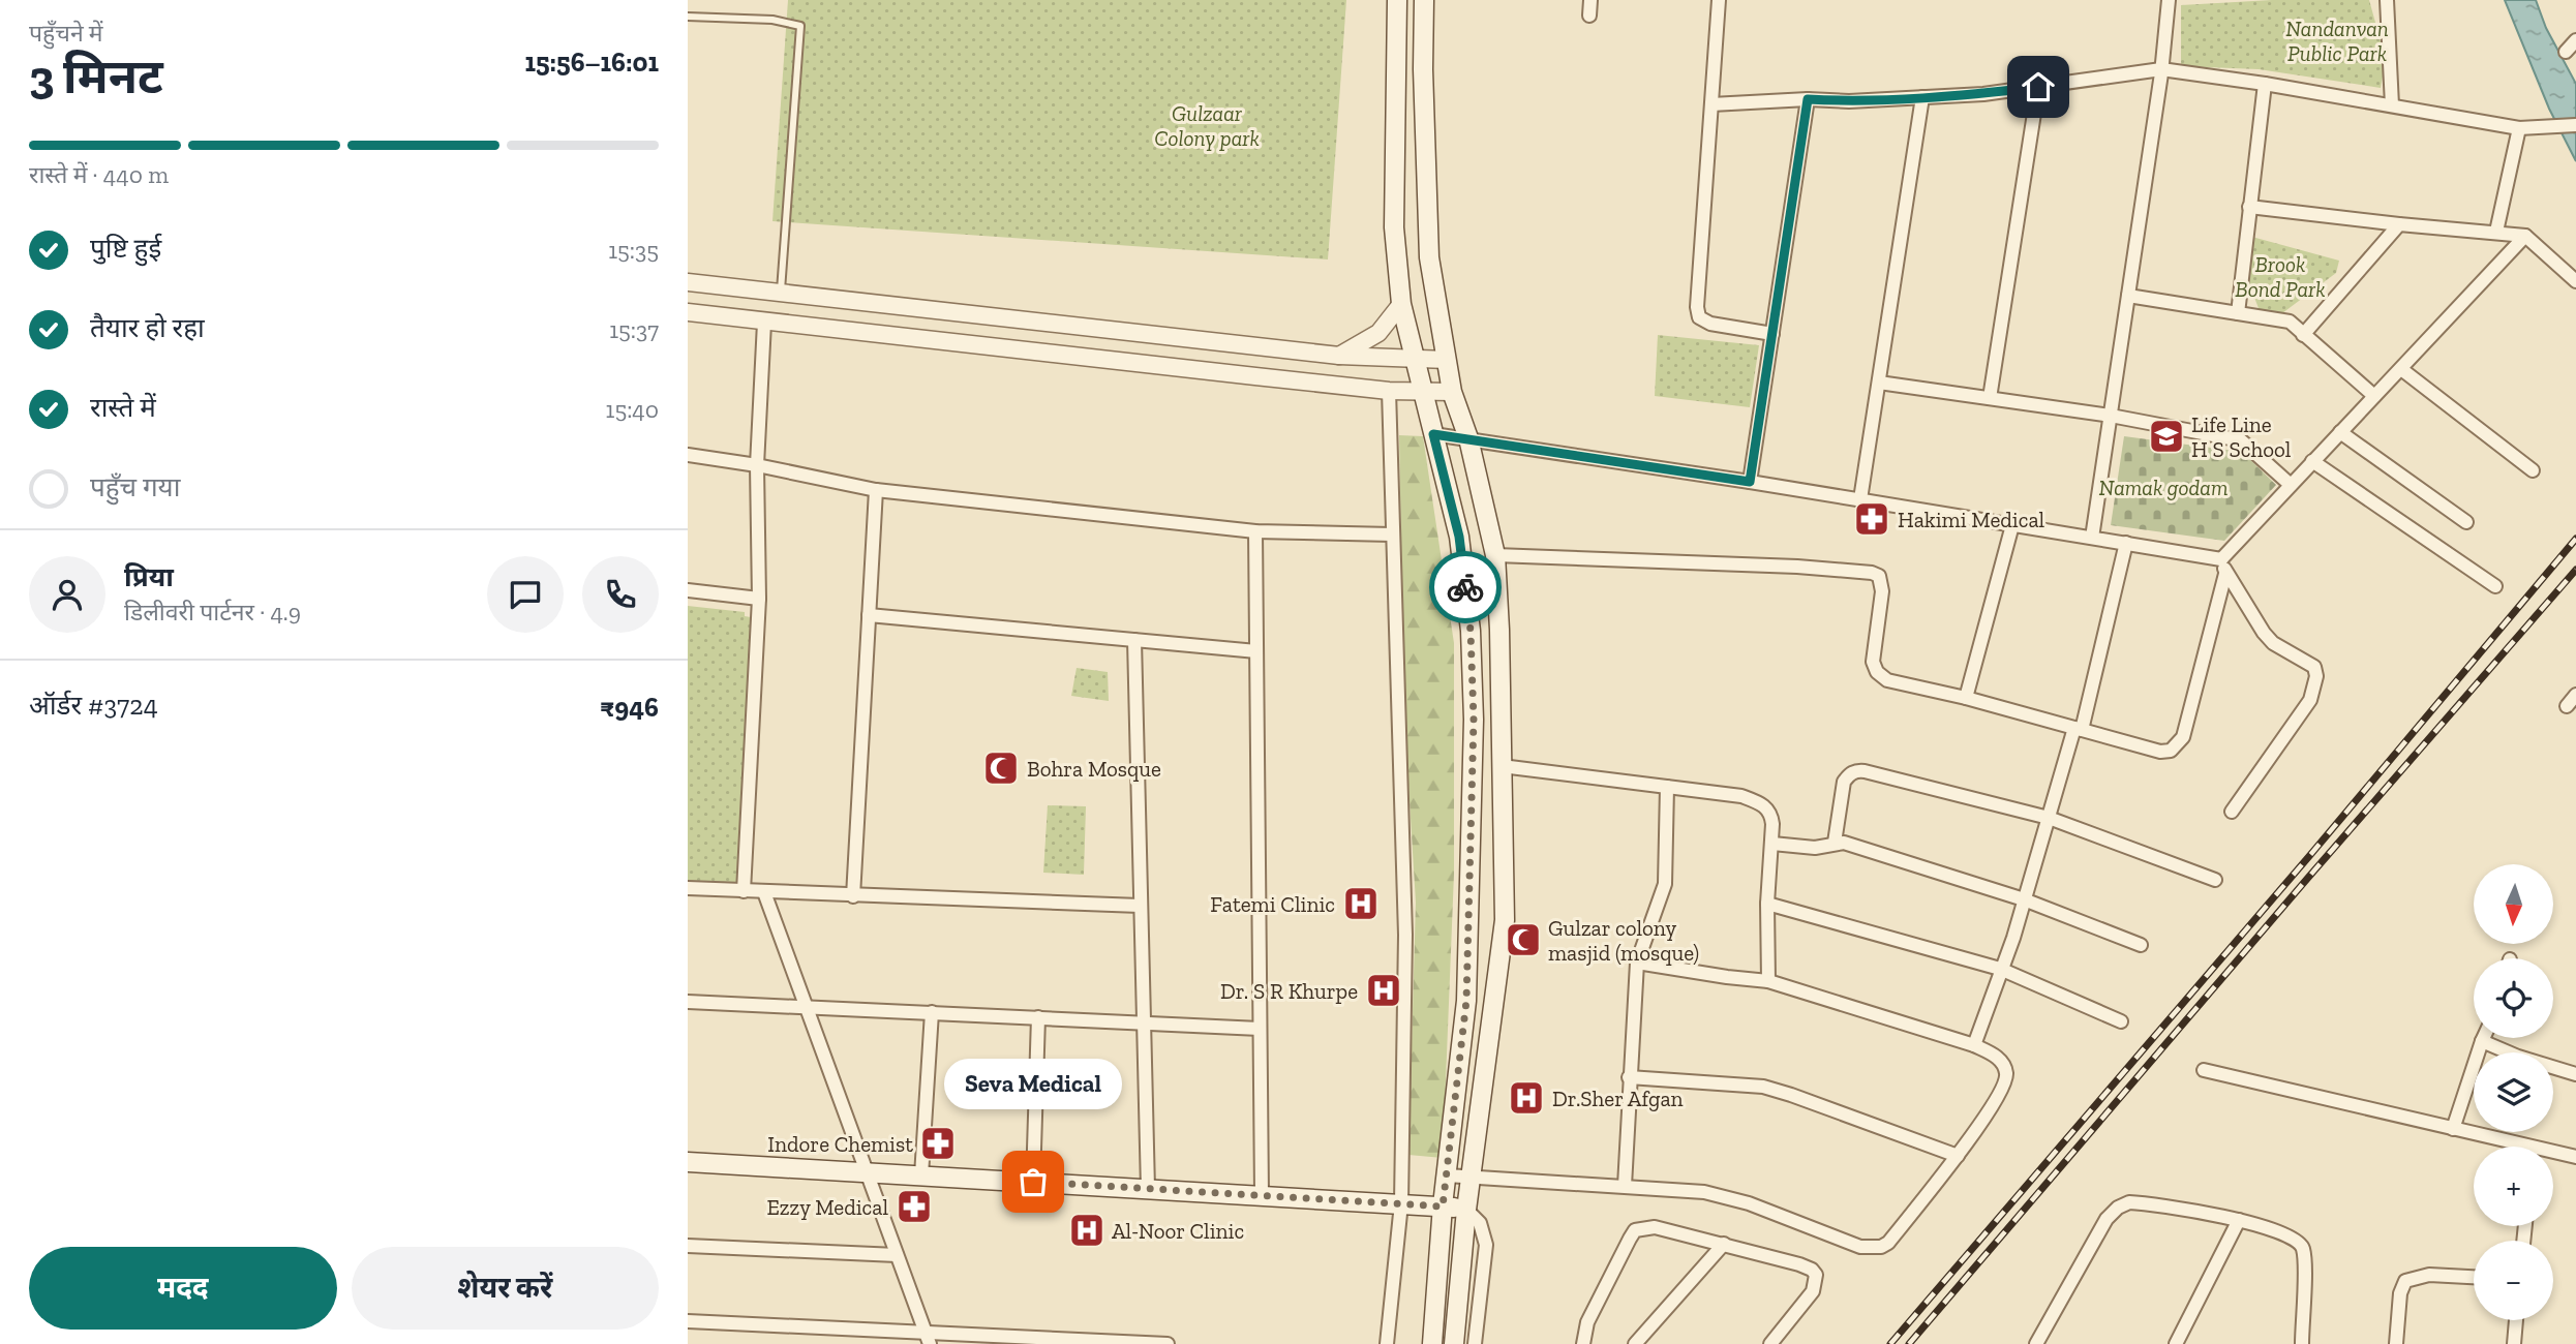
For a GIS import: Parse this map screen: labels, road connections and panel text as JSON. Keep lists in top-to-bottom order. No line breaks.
{"parks":["Nandanvan Public Park","Gulzaar Colony park","Brook Bond Park","Namak godam"],"places":{"school or university":["Life Line H S School"],"pharmacy":["Hakimi Medical","Indore Chemist","Ezzy Medical"],"mosque":["Bohra Mosque","Gulzar colony masjid (mosque)"],"hospital":["Fatemi Clinic","Dr. S R Khurpe","Dr.Sher Afgan","Al-Noor Clinic"],"other":["Seva Medical"]},"north":"bottom","page":{"heading":["3 मिनट","पहुँचने में","15:56–16:01"],"panel":["प्रिया","डिलीवरी पार्टनर · 4.9","ऑर्डर #3724","₹946"],"bar":"रास्ते में · 440 m","list":[["पुष्टि हुई","15:35"],["तैयार हो रहा","15:37"],["रास्ते में","15:40"],"पहुँच गया"],"map_buttons":["+","−"],"bubble":"Seva Medical","buttons":["मदद","शेयर करें"]}}
